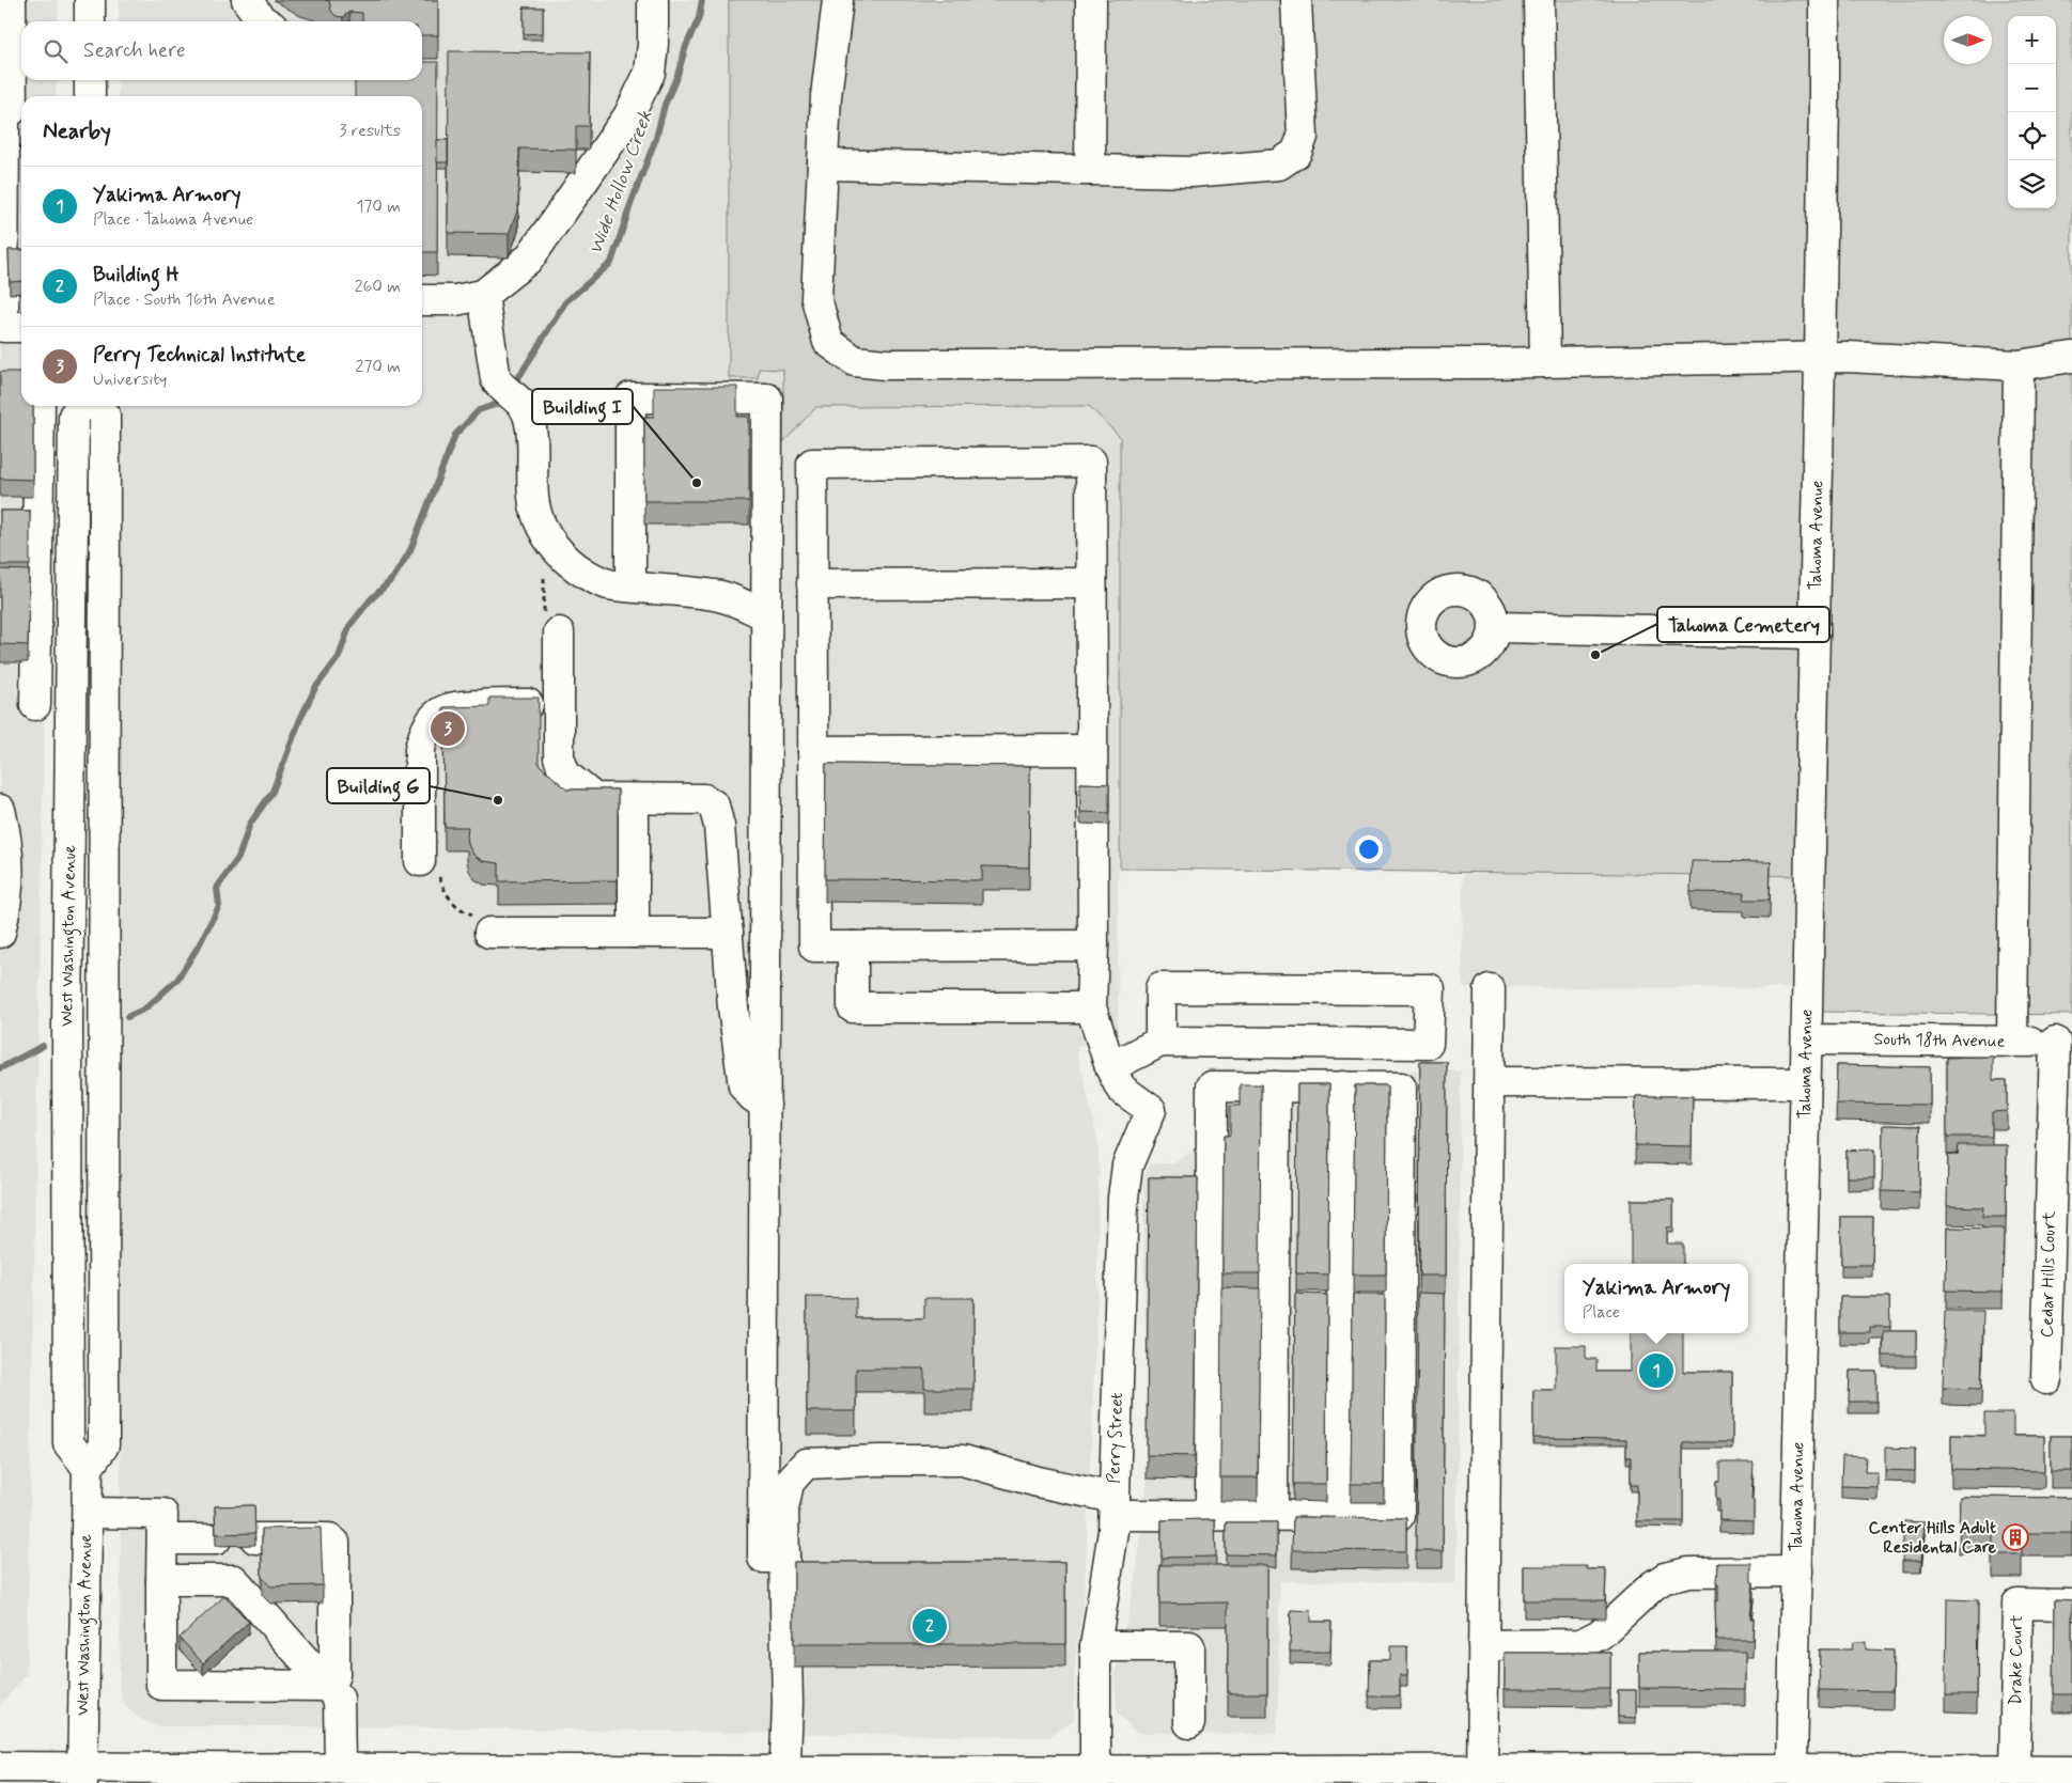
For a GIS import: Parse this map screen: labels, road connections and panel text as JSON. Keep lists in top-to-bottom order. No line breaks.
{"streets":{"main road":["Tahoma Avenue","West Washington Avenue","South 18th Avenue","Cedar Hills Court","Perry Street","Drake Court"]},"crossings":[["Tahoma Avenue","South 18th Avenue"],["South 18th Avenue","Cedar Hills Court"]],"water":["Wide Hollow Creek"],"places":{"other":["Building I","Tahoma Cemetery","Building G"],"building":["Center Hills Adult Residental Care"]},"north":"right","page":{"map_buttons":["+","−"],"search":"Search here","heading":["Nearby","3 results"],"list":[{"mark":"1","name":"Yakima Armory","note":"Place · Tahoma Avenue","value":"170 m"},{"mark":"2","name":"Building H","note":"Place · South 16th Avenue","value":"260 m"},{"mark":"3","name":"Perry Technical Institute","note":"University","value":"270 m"}],"pins":["3","1","2"],"popup":["Yakima Armory","Place"]}}
